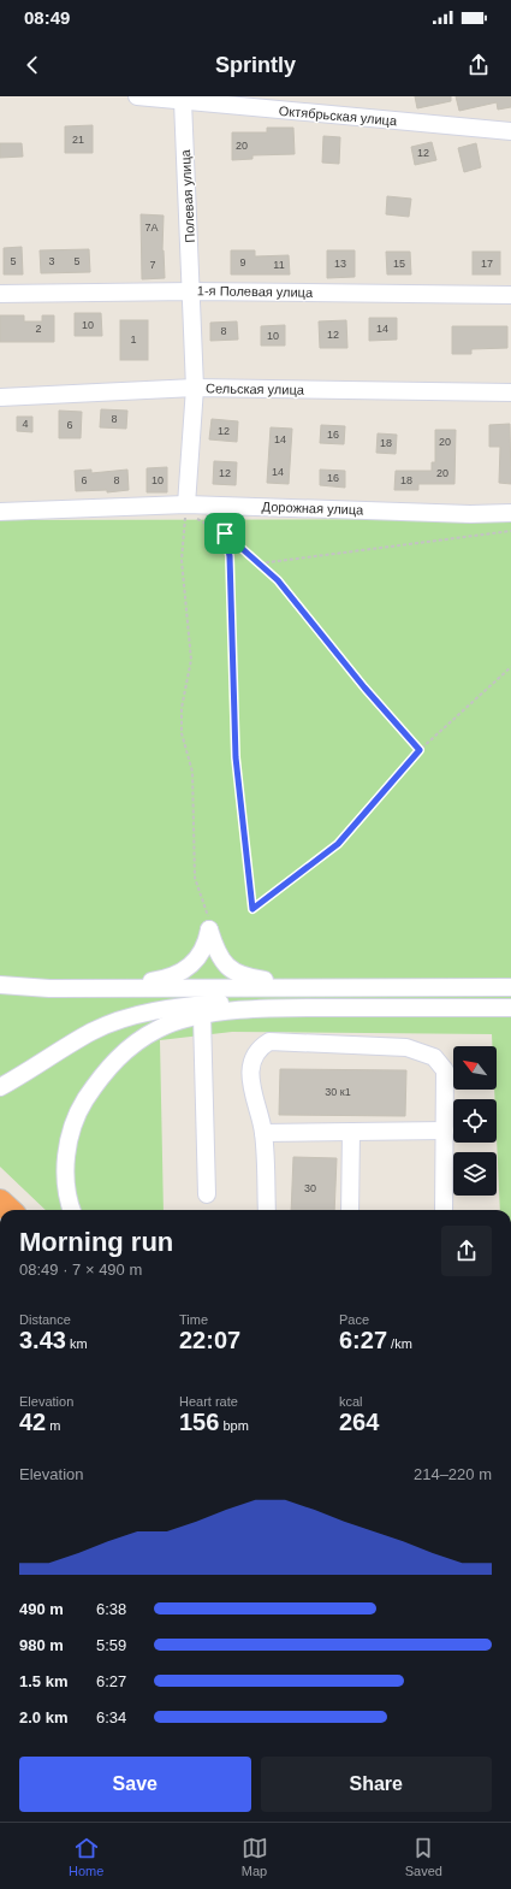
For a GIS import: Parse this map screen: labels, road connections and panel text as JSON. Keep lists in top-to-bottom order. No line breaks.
{"streets":{"street":["Октябрьская улица","Полевая улица","1-я Полевая улица","Сельская улица","Дорожная улица"]},"crossings":[["Октябрьская улица","Полевая улица"],["Полевая улица","1-я Полевая улица"],["Полевая улица","Сельская улица"],["Полевая улица","Дорожная улица"]],"house_numbers":["21","20","12","7А","5","3","5","9","13","15","17","7","11","10","2","14","8","12","10","1","8","4","6","12","16","14","20","18","14","12","20","16","6","8","10","18","30 к1","30"],"north":"top left","page":{"status":"08:49","header":"Sprintly","heading":["Morning run","08:49 · 7 × 490 m"],"stats":[["Distance","3.43 km"],["Time","22:07"],["Pace","6:27 /km"],["Elevation","42 m"],["Heart rate","156 bpm"],["kcal","264"]],"chart":["Elevation","214–220 m"],"list":[{"name":"490 m","note":"6:38"},{"name":"980 m","note":"5:59"},{"name":"1.5 km","note":"6:27"},{"name":"2.0 km","note":"6:34"}],"buttons":["Save","Share"],"tabs":["Home","Map","Saved"]}}
